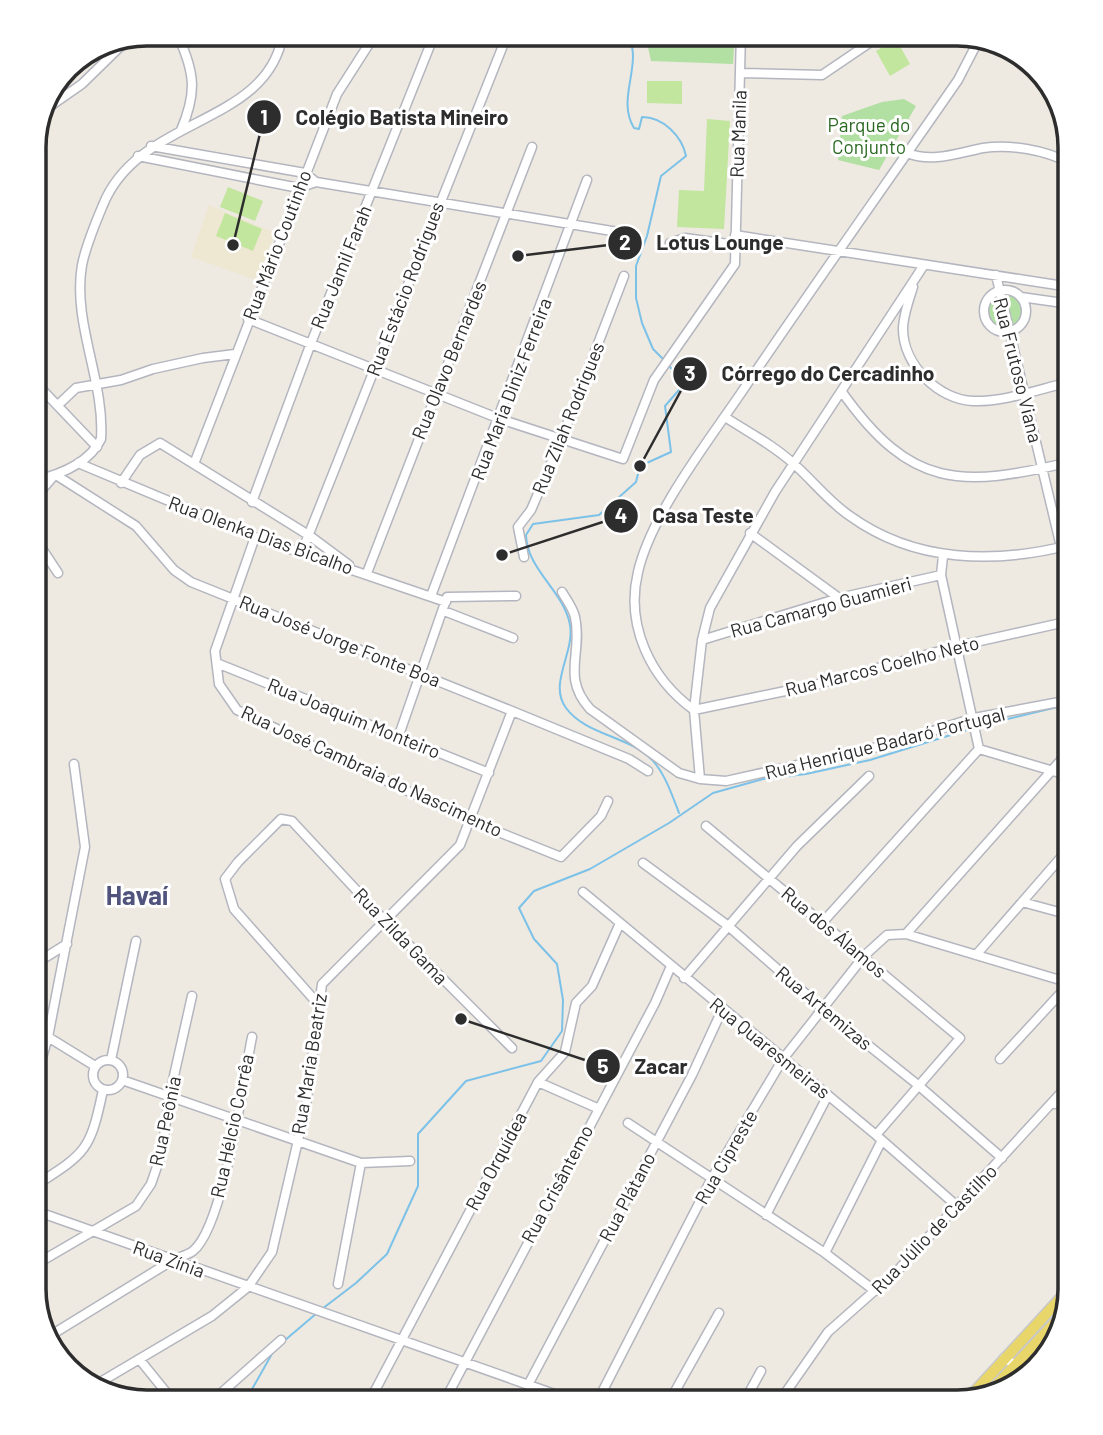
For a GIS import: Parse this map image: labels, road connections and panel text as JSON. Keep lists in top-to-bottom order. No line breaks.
{"streets":{"street":["Rua Manila","Rua Mário Coutinho","Rua Jamil Farah","Rua Estácio Rodrigues","Rua Olavo Bernardes","Rua Frutoso Viana","Rua Maria Diniz Ferreira","Rua Zilah Rodrigues","Rua Olenka Dias Bicalho","Rua Camargo Guamieri","Rua José Jorge Fonte Boa","Rua Marcos Coelho Neto","Rua Joaquim Monteiro","Rua Henrique Badaró Portugal","Rua José Cambraia do Nascimento","Rua dos Álamos","Rua Zilda Gama","Rua Artemizas","Rua Quaresmeiras","Rua Maria Beatriz","Rua Peônia","Rua Hélcio Corrêa","Rua Cipreste","Rua Orquídea","Rua Crisântemo","Rua Plátano","Rua Júlio de Castilho","Rua Zínia"]},"crossings":[["Rua Estácio Rodrigues","Rua Olenka Dias Bicalho"],["Rua Olavo Bernardes","Rua Olenka Dias Bicalho"],["Rua Maria Diniz Ferreira","Rua Olenka Dias Bicalho"],["Rua Olenka Dias Bicalho","Rua José Cambraia do Nascimento"],["Rua José Jorge Fonte Boa","Rua José Cambraia do Nascimento"],["Rua José Jorge Fonte Boa","Rua Maria Beatriz"],["Rua Joaquim Monteiro","Rua José Cambraia do Nascimento"],["Rua Joaquim Monteiro","Rua Maria Beatriz"],["Rua José Cambraia do Nascimento","Rua Maria Beatriz"],["Rua dos Álamos","Rua Artemizas"],["Rua dos Álamos","Rua Cipreste"],["Rua Zilda Gama","Rua Maria Beatriz"],["Rua Artemizas","Rua Cipreste"],["Rua Artemizas","Rua Júlio de Castilho"],["Rua Quaresmeiras","Rua Cipreste"],["Rua Quaresmeiras","Rua Orquídea"],["Rua Quaresmeiras","Rua Crisântemo"],["Rua Quaresmeiras","Rua Plátano"],["Rua Quaresmeiras","Rua Júlio de Castilho"],["Rua Maria Beatriz","Rua Zínia"],["Rua Peônia","Rua Zínia"],["Rua Hélcio Corrêa","Rua Zínia"],["Rua Orquídea","Rua Zínia"],["Rua Crisântemo","Rua Zínia"],["Rua Plátano","Rua Zínia"]],"districts":["Havaí"],"parks":["Parque do Conjunto"],"places":["Colégio Batista Mineiro","Lotus Lounge","Córrego do Cercadinho","Casa Teste","Zacar"]}
